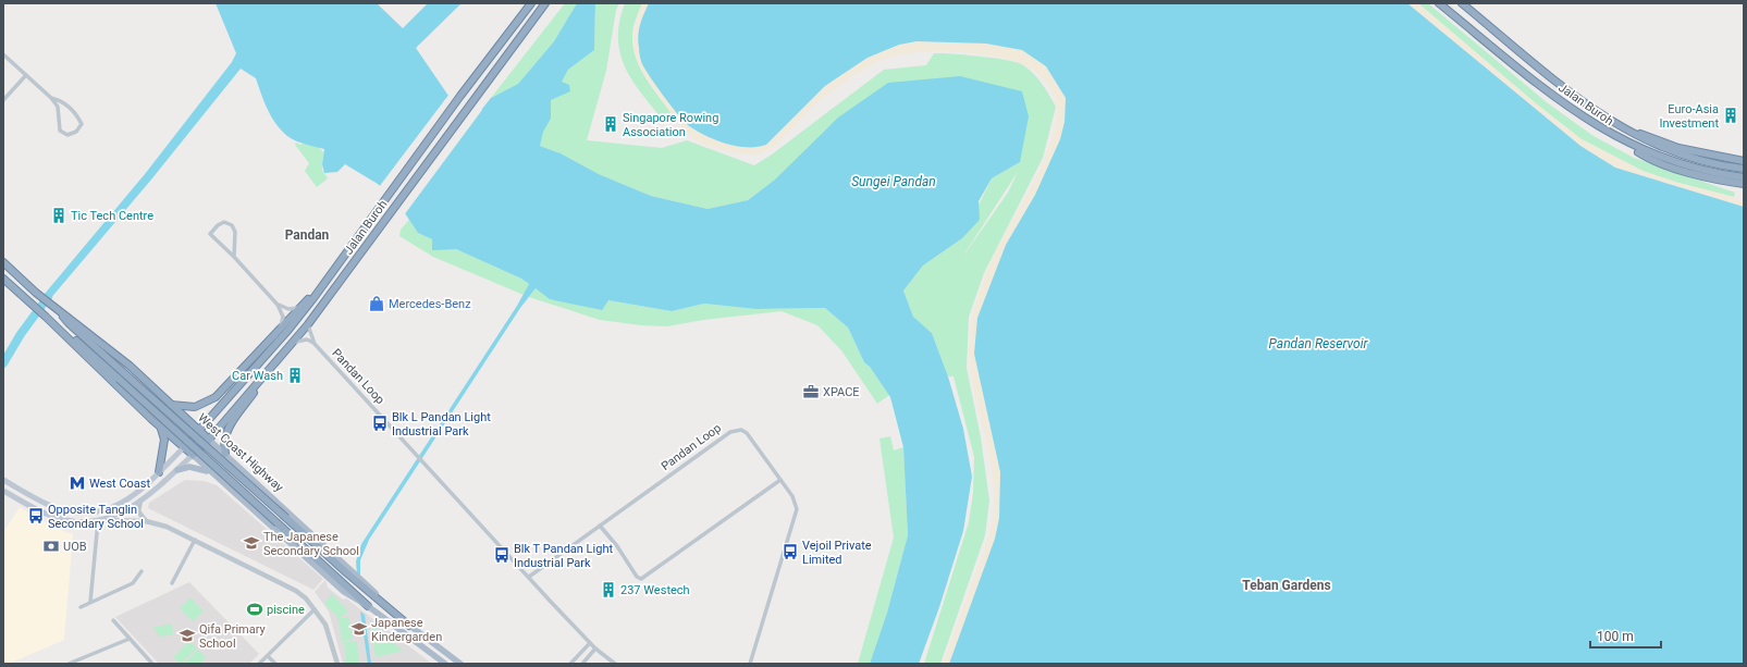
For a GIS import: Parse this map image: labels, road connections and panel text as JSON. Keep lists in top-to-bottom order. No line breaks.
{"streets":{"highway":["Jalan Buroh","West Coast Highway"],"street":["Pandan Loop"]},"crossings":[["Jalan Buroh","Pandan Loop"],["Jalan Buroh","West Coast Highway"]],"districts":["Pandan","Teban Gardens"],"water":["Sungei Pandan","Pandan Reservoir"],"places":{"building":["Euro-Asia Investment","Singapore Rowing Association","Tic Tech Centre","Car Wash","237 Westech"],"shop":["Mercedes-Benz"],"office":["XPACE"],"bus stop":["Blk L Pandan Light Industrial Park","Opposite Tanglin Secondary School","Vejoil Private Limited","Blk T Pandan Light Industrial Park"],"metro station":["West Coast"],"school or university":["The Japanese Secondary School","Japanese Kindergarden","Qifa Primary School"],"bank":["UOB"],"sports":["piscine"]},"scale_bar":"100 m"}
